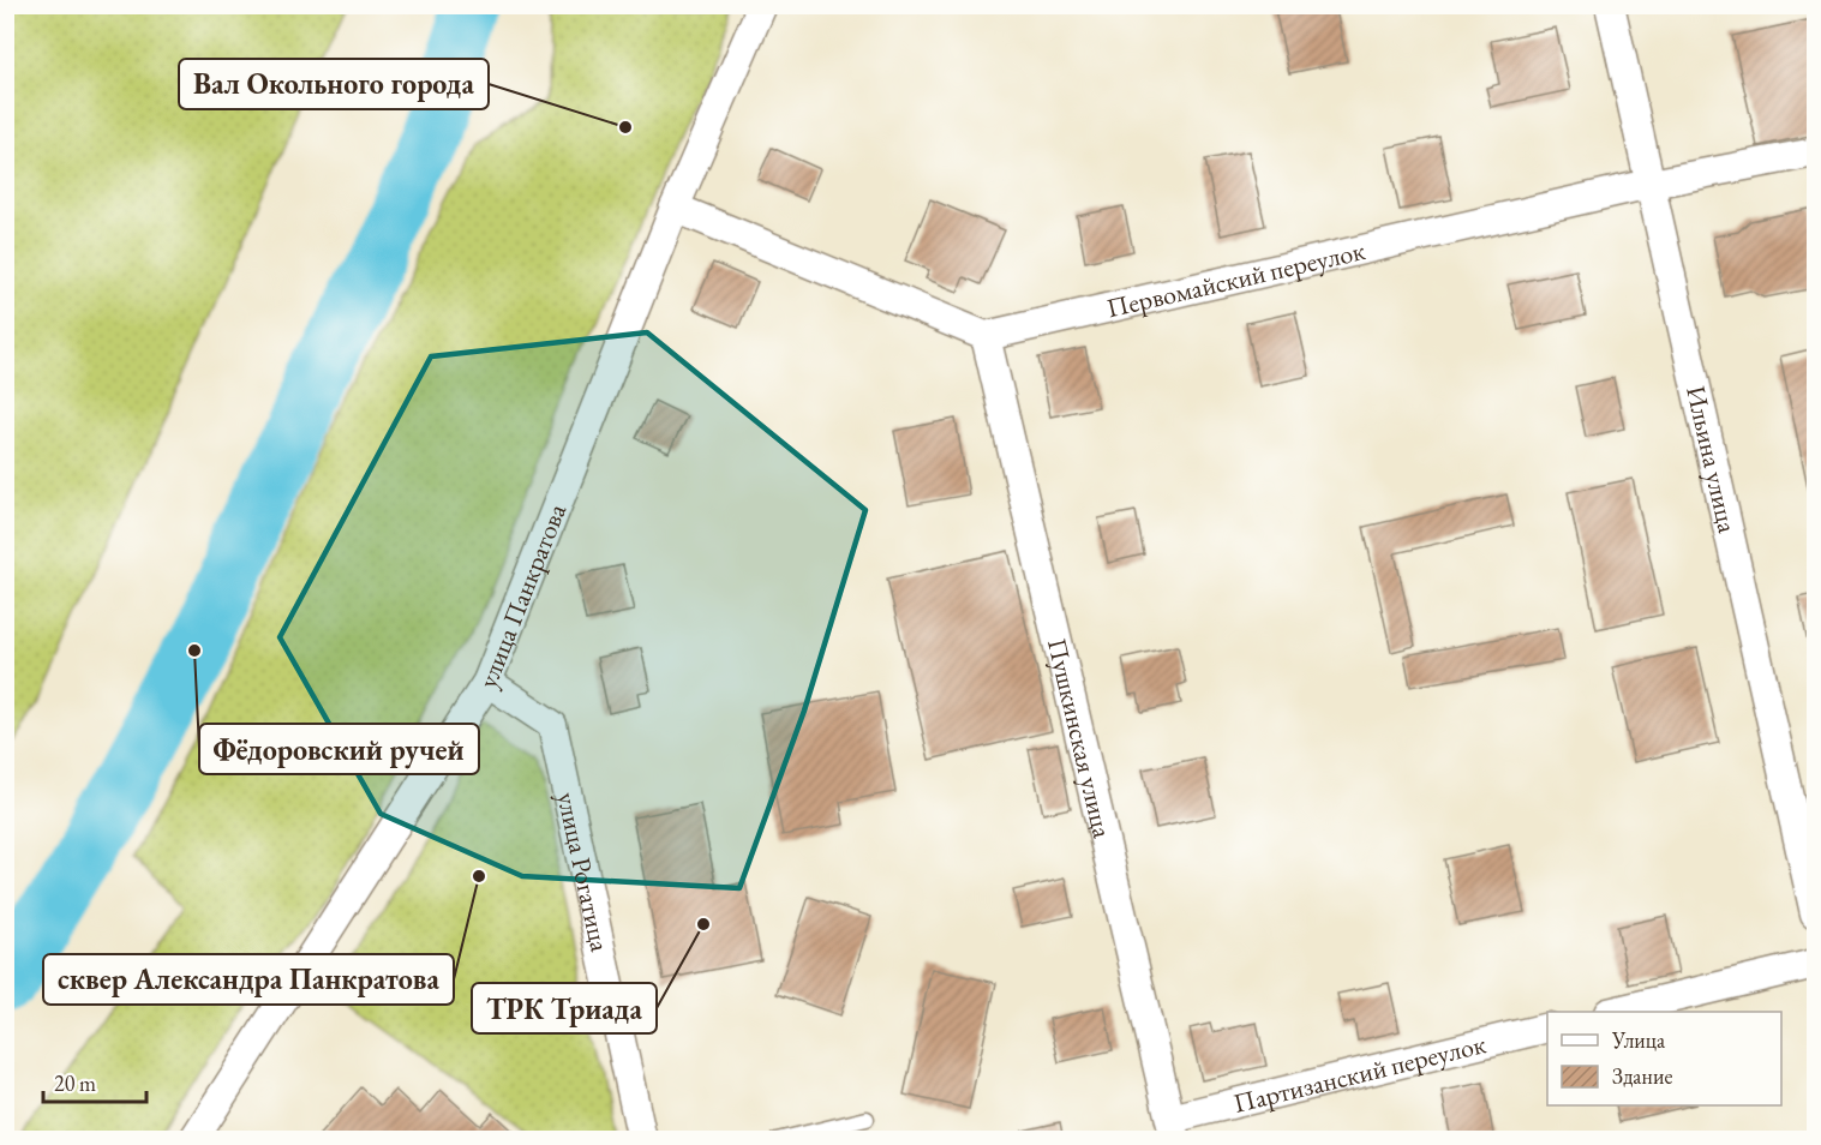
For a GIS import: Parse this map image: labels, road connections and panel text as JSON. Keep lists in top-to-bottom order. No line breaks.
{"streets":{"street":["Первомайский переулок","Ильина улица","улица Панкратова","Пушкинская улица","улица Рогатица","Партизанский переулок"]},"crossings":[["Первомайский переулок","Ильина улица"],["Первомайский переулок","Пушкинская улица"],["улица Панкратова","улица Рогатица"],["Пушкинская улица","Партизанский переулок"]],"places":["Вал Окольного города","Фёдоровский ручей","сквер Александра Панкратова","ТРК Триада"],"legend":["Улица","Здание"],"scale_bar":"20 m"}
